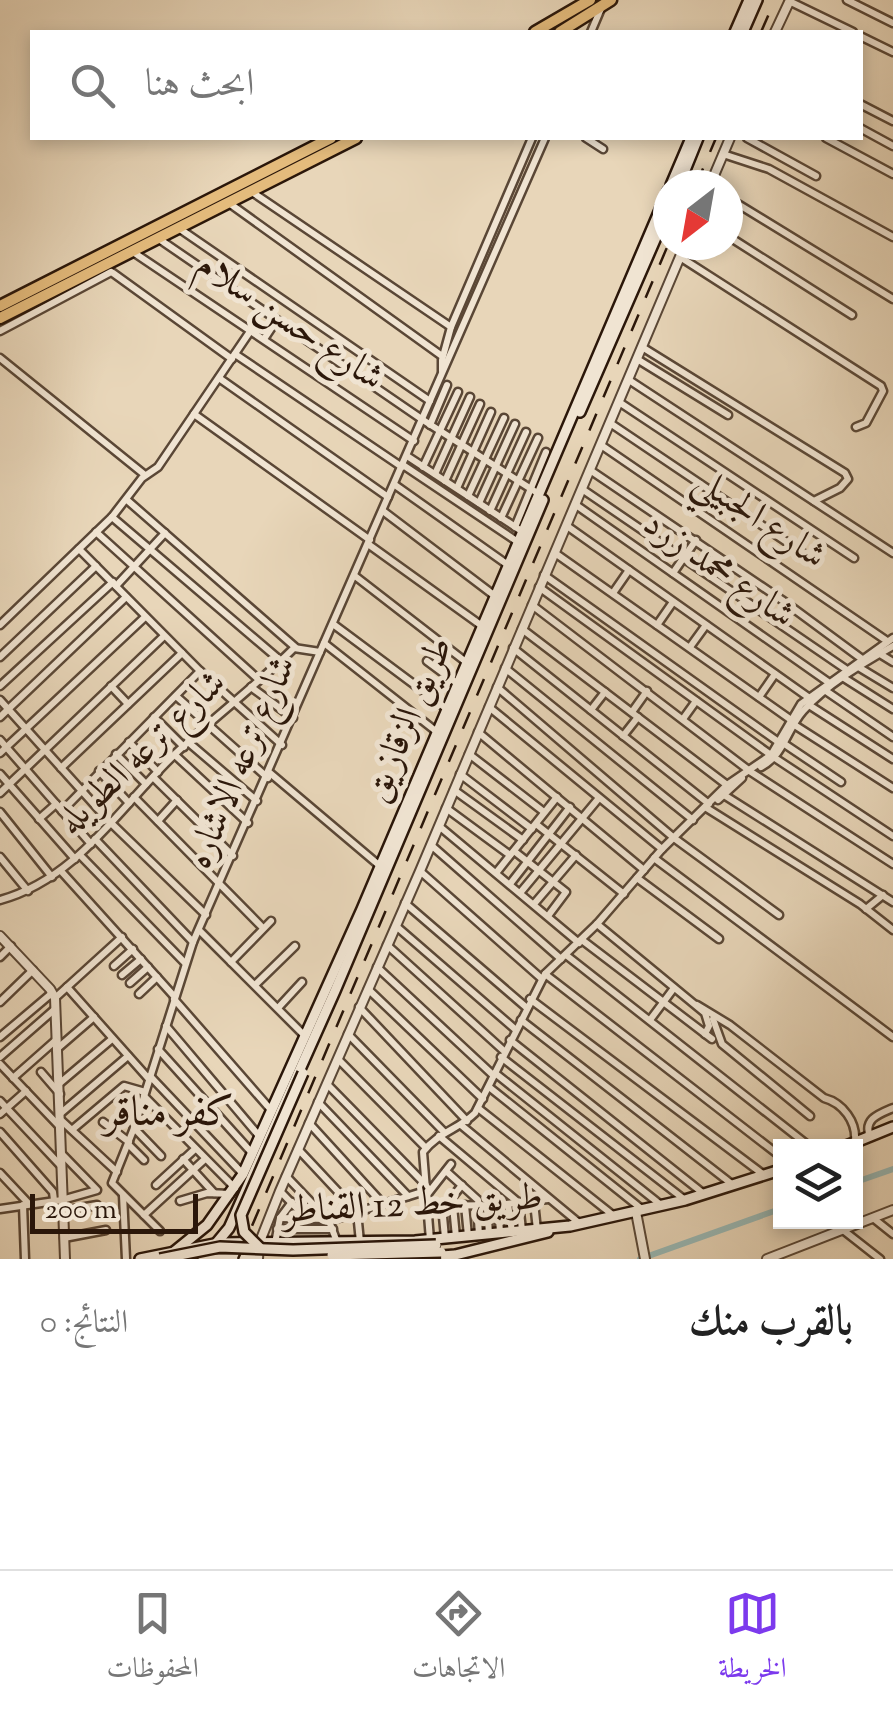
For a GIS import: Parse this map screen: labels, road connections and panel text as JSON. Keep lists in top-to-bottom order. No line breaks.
{"streets":{"main road":["طريق الزقازيق","طريق خط 12 القناطر"],"street":["شارع حسن سلام","شارع الجبيلي","شارع محمد زرد","شارع ترعه الطويله","شارع ترعه الاشاره"]},"crossings":[["شارع حسن سلام","شارع ترعه الاشاره"]],"districts":["كفر مناقر"],"scale_bar":"200 m","north":"bottom left","page":{"search":"ابحث هنا","scale":"200 m","heading":["بالقرب منك","النتائج: 0"],"nav":["الخريطة","الاتجاهات","المحفوظات"]}}
